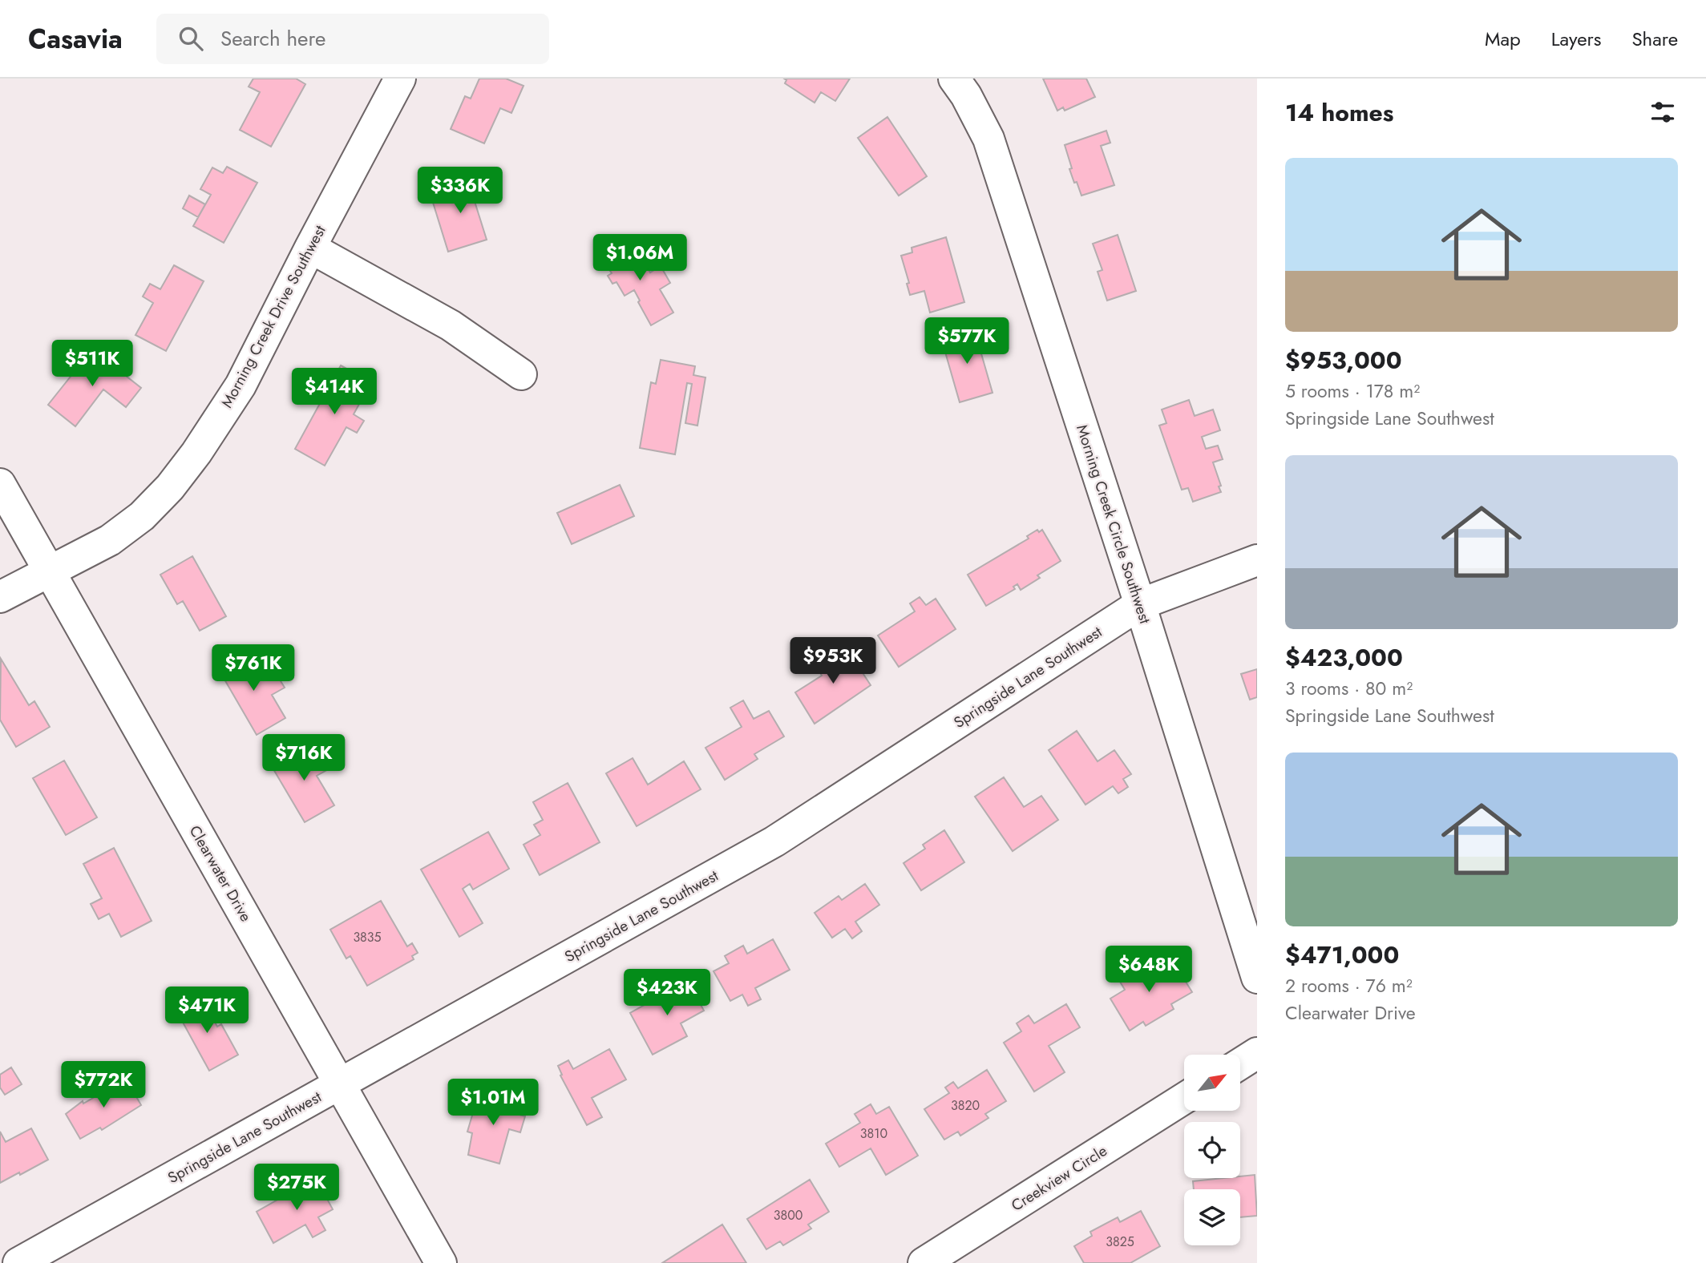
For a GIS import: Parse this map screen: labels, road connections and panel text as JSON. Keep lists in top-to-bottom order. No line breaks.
{"streets":{"street":["Morning Creek Drive Southwest","Morning Creek Circle Southwest","Springside Lane Southwest","Clearwater Drive","Creekview Circle"]},"crossings":[["Morning Creek Drive Southwest","Clearwater Drive"],["Morning Creek Circle Southwest","Springside Lane Southwest"],["Springside Lane Southwest","Clearwater Drive"]],"house_numbers":["3835","3820","3810","3800","3825"],"north":"top right","page":{"header":"Casavia","search":"Search here","nav":["Map","Layers","Share"],"heading":"14 homes","list":[{"name":"$953,000","note":"5 rooms · 178 m² · Springside Lane Southwest"},{"name":"$423,000","note":"3 rooms · 80 m² · Springside Lane Southwest"},{"name":"$471,000","note":"2 rooms · 76 m² · Clearwater Drive"}],"price":["$336K","$1.06M","$577K","$511K","$414K","$953K","$761K","$716K","$648K","$423K","$471K","$772K","$1.01M","$275K"]}}
